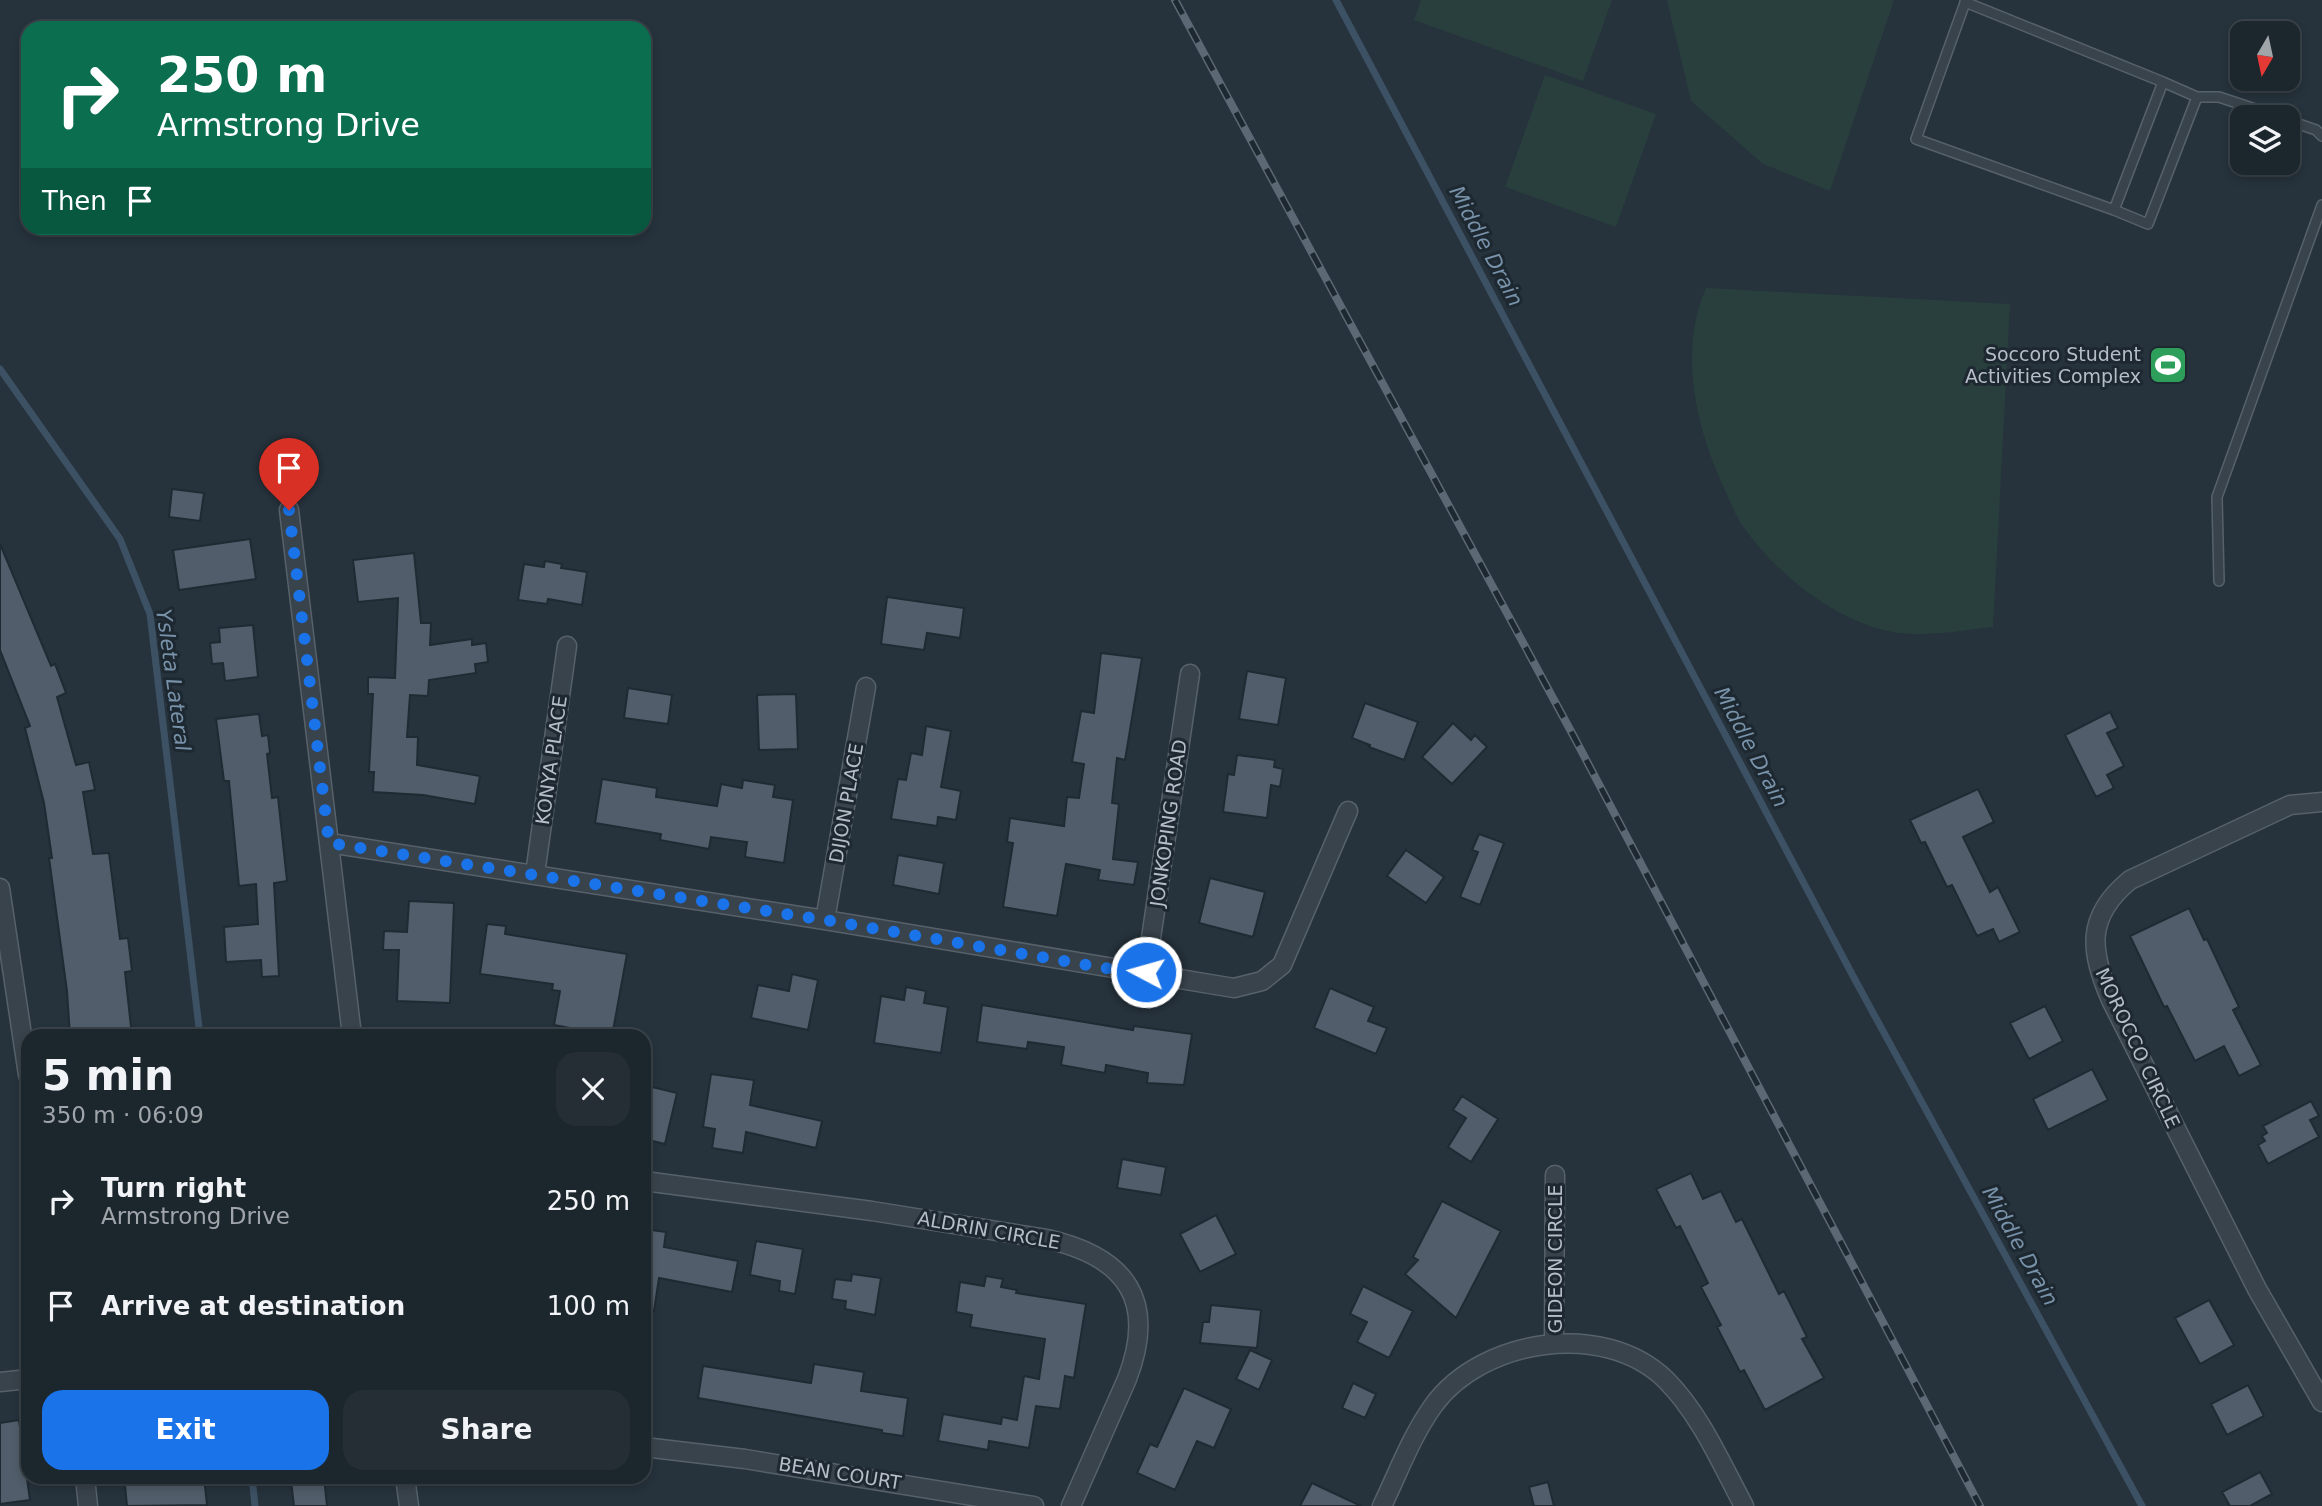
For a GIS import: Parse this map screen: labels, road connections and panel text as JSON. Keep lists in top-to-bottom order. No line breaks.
{"streets":{"street":["KONYA PLACE","DIJON PLACE","JONKOPING ROAD","MOROCCO CIRCLE","ALDRIN CIRCLE","GIDEON CIRCLE","BEAN COURT"]},"water":["Middle Drain","Ysleta Lateral"],"places":{"sports":["Soccoro Student Activities Complex"]},"north":"bottom","page":{"turn":["250 m","Armstrong Drive"],"then":"Then","heading":["5 min","350 m · 06:09"],"list":[{"name":"Turn right","note":"Armstrong Drive","value":"250 m"},{"name":"Arrive at destination","value":"100 m"}],"buttons":["Exit","Share"]}}
